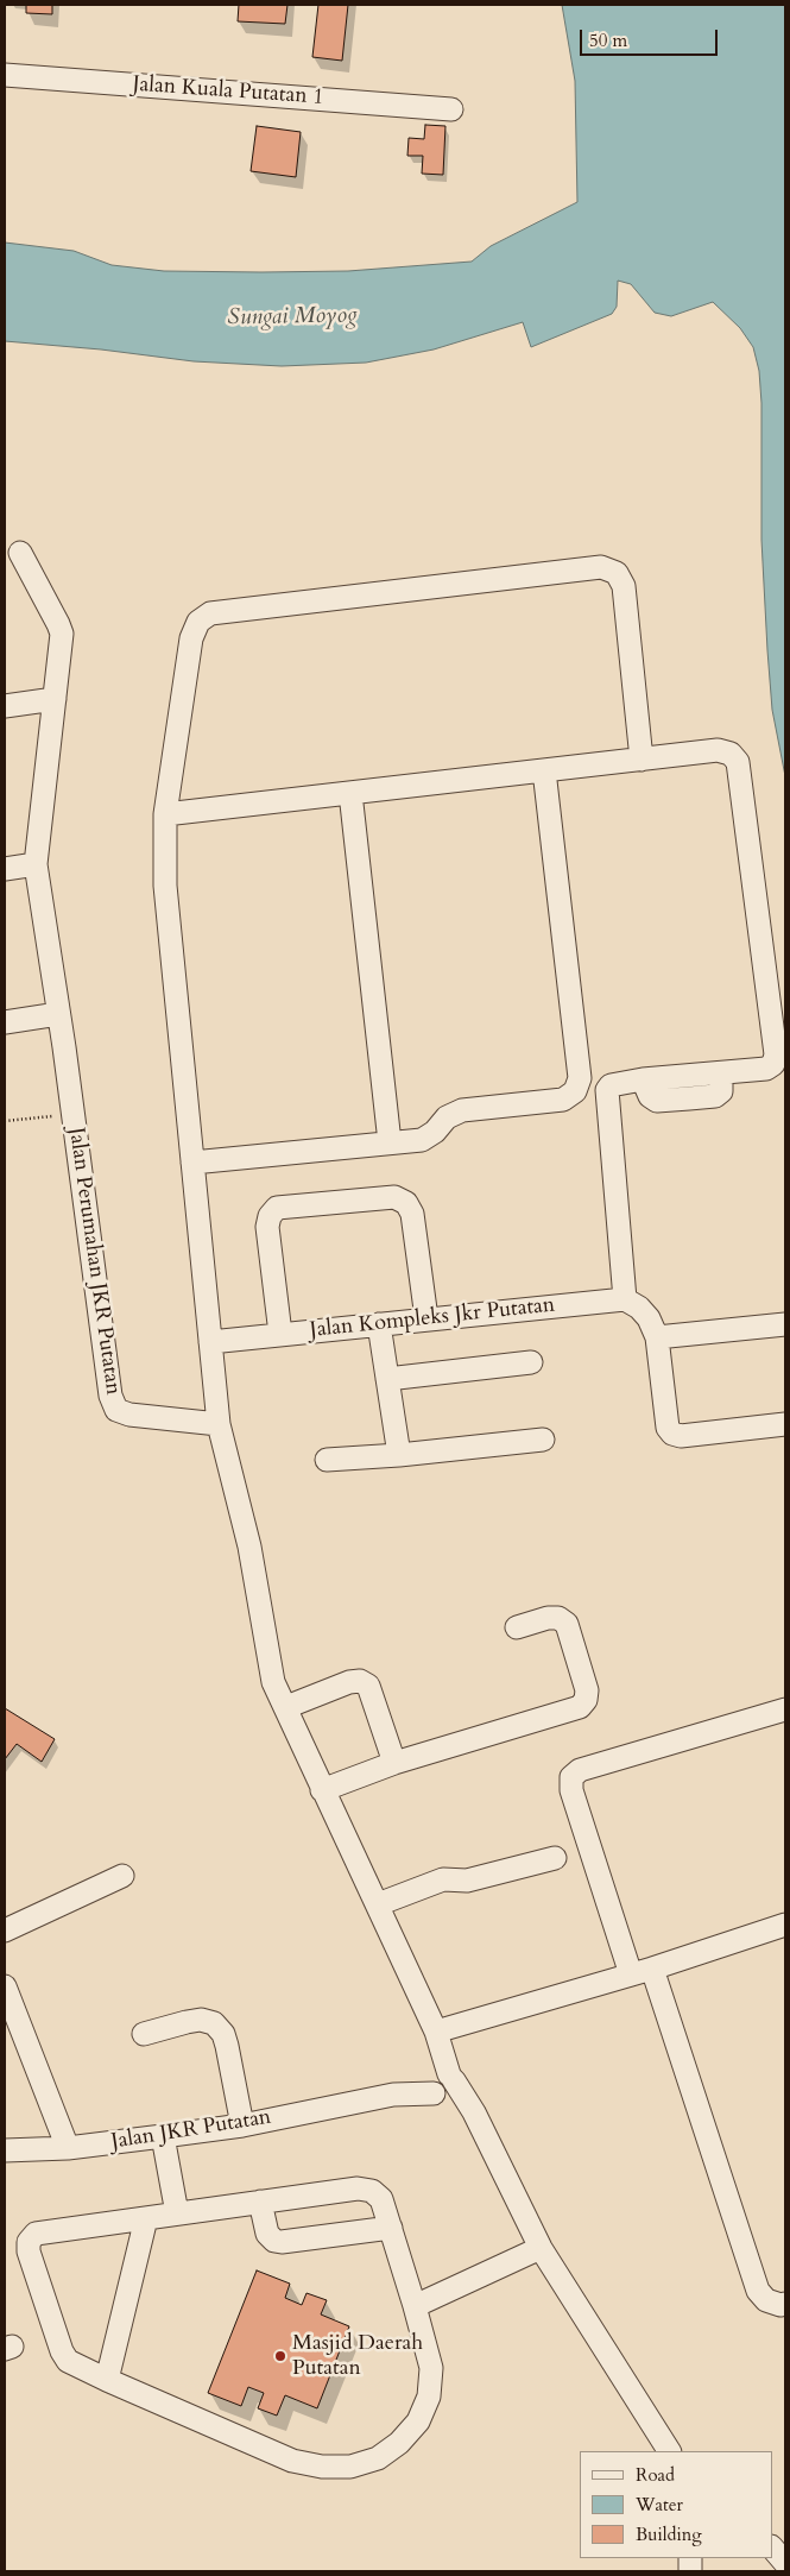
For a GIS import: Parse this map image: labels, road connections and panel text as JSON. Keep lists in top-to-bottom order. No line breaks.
{"streets":{"street":["Jalan Kuala Putatan 1","Jalan Perumahan JKR Putatan","Jalan Kompleks Jkr Putatan","Jalan JKR Putatan"]},"water":["Sungai Moyog"],"places":["Masjid Daerah Putatan"],"legend":["Road","Water","Building"],"scale_bar":"50 m"}
